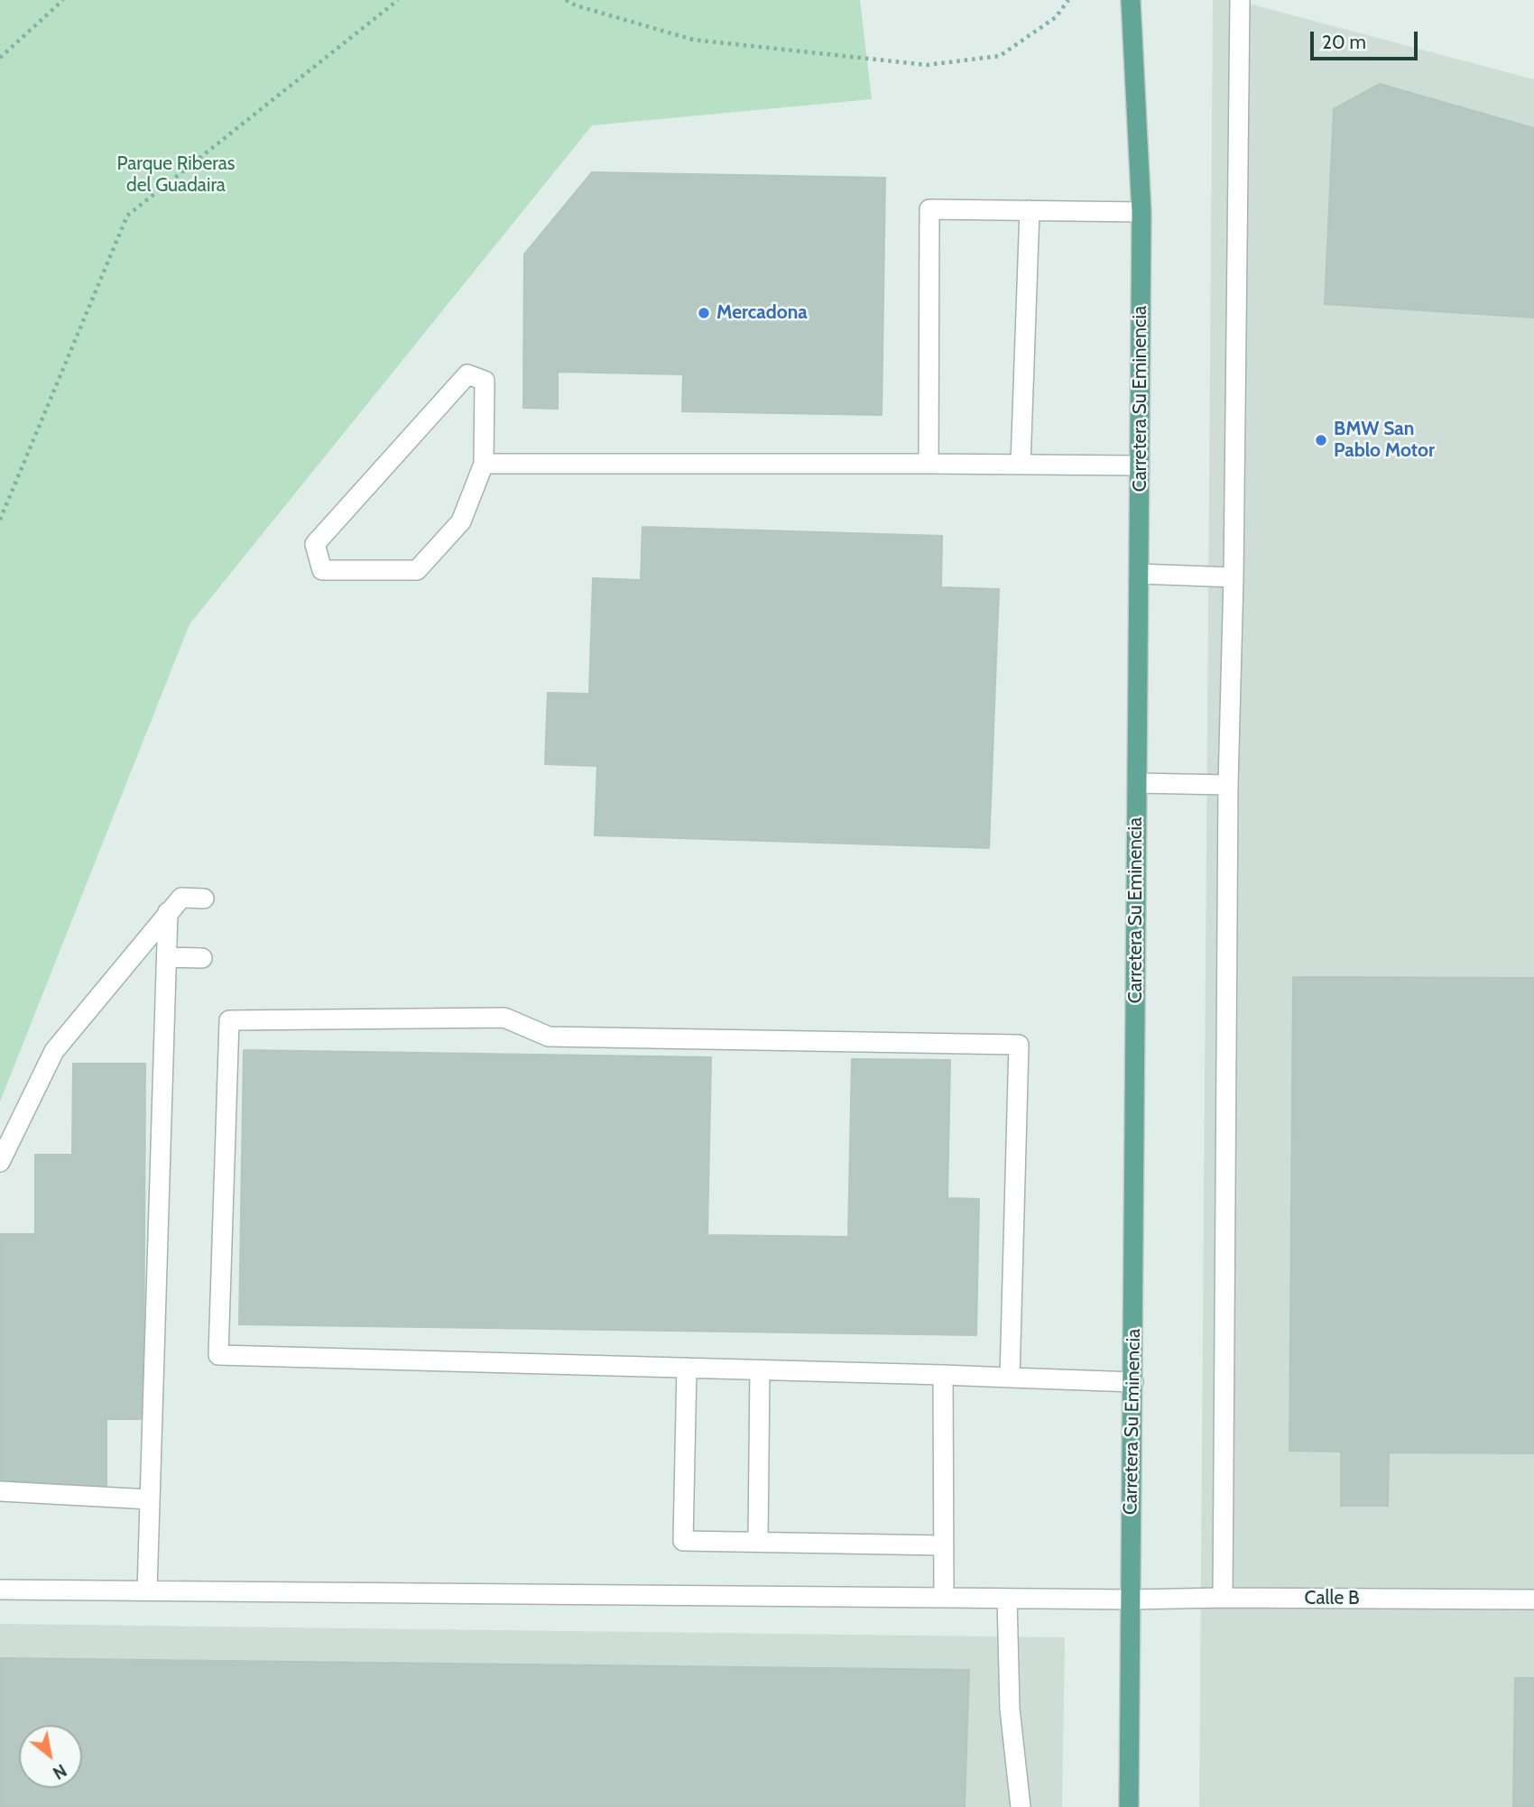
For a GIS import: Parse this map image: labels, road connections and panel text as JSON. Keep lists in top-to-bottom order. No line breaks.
{"streets":{"main road":["Carretera Su Eminencia"],"street":["Calle B"]},"crossings":[["Carretera Su Eminencia","Calle B"]],"parks":["Parque Riberas del Guadaira"],"places":["Mercadona","BMW San Pablo Motor"],"scale_bar":"20 m","north":"bottom right"}
